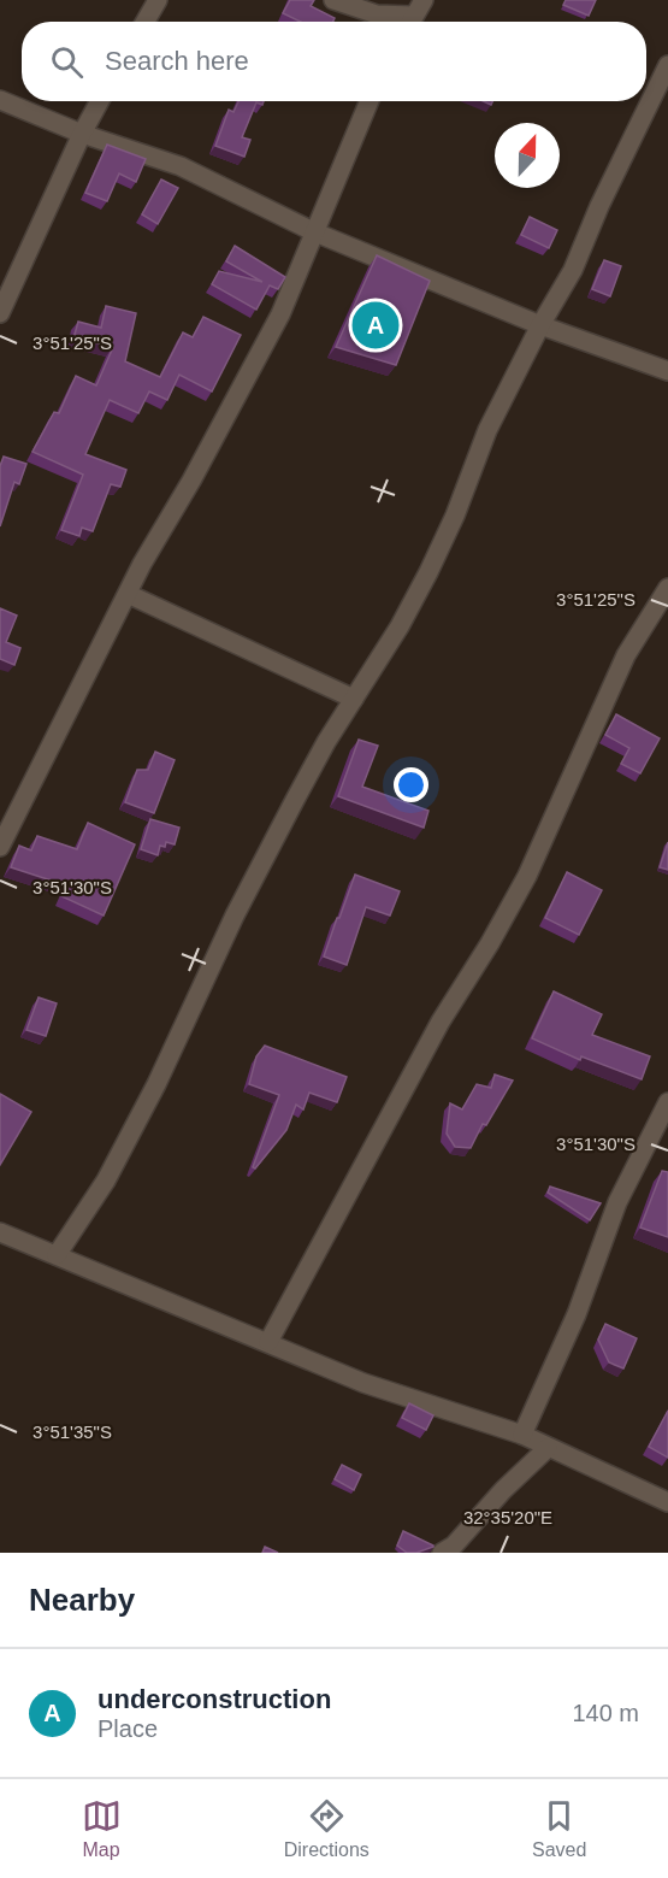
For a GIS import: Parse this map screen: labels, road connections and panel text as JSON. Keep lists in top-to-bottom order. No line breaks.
{"north":"top","page":{"search":"Search here","pins":"A","heading":"Nearby","list":[{"mark":"A","name":"underconstruction","note":"Place","value":"140 m"}],"nav":["Map","Directions","Saved"]},"coordinates":["3°51'25\"S","3°51'30\"S","3°51'35\"S","32°35'20\"E"]}
